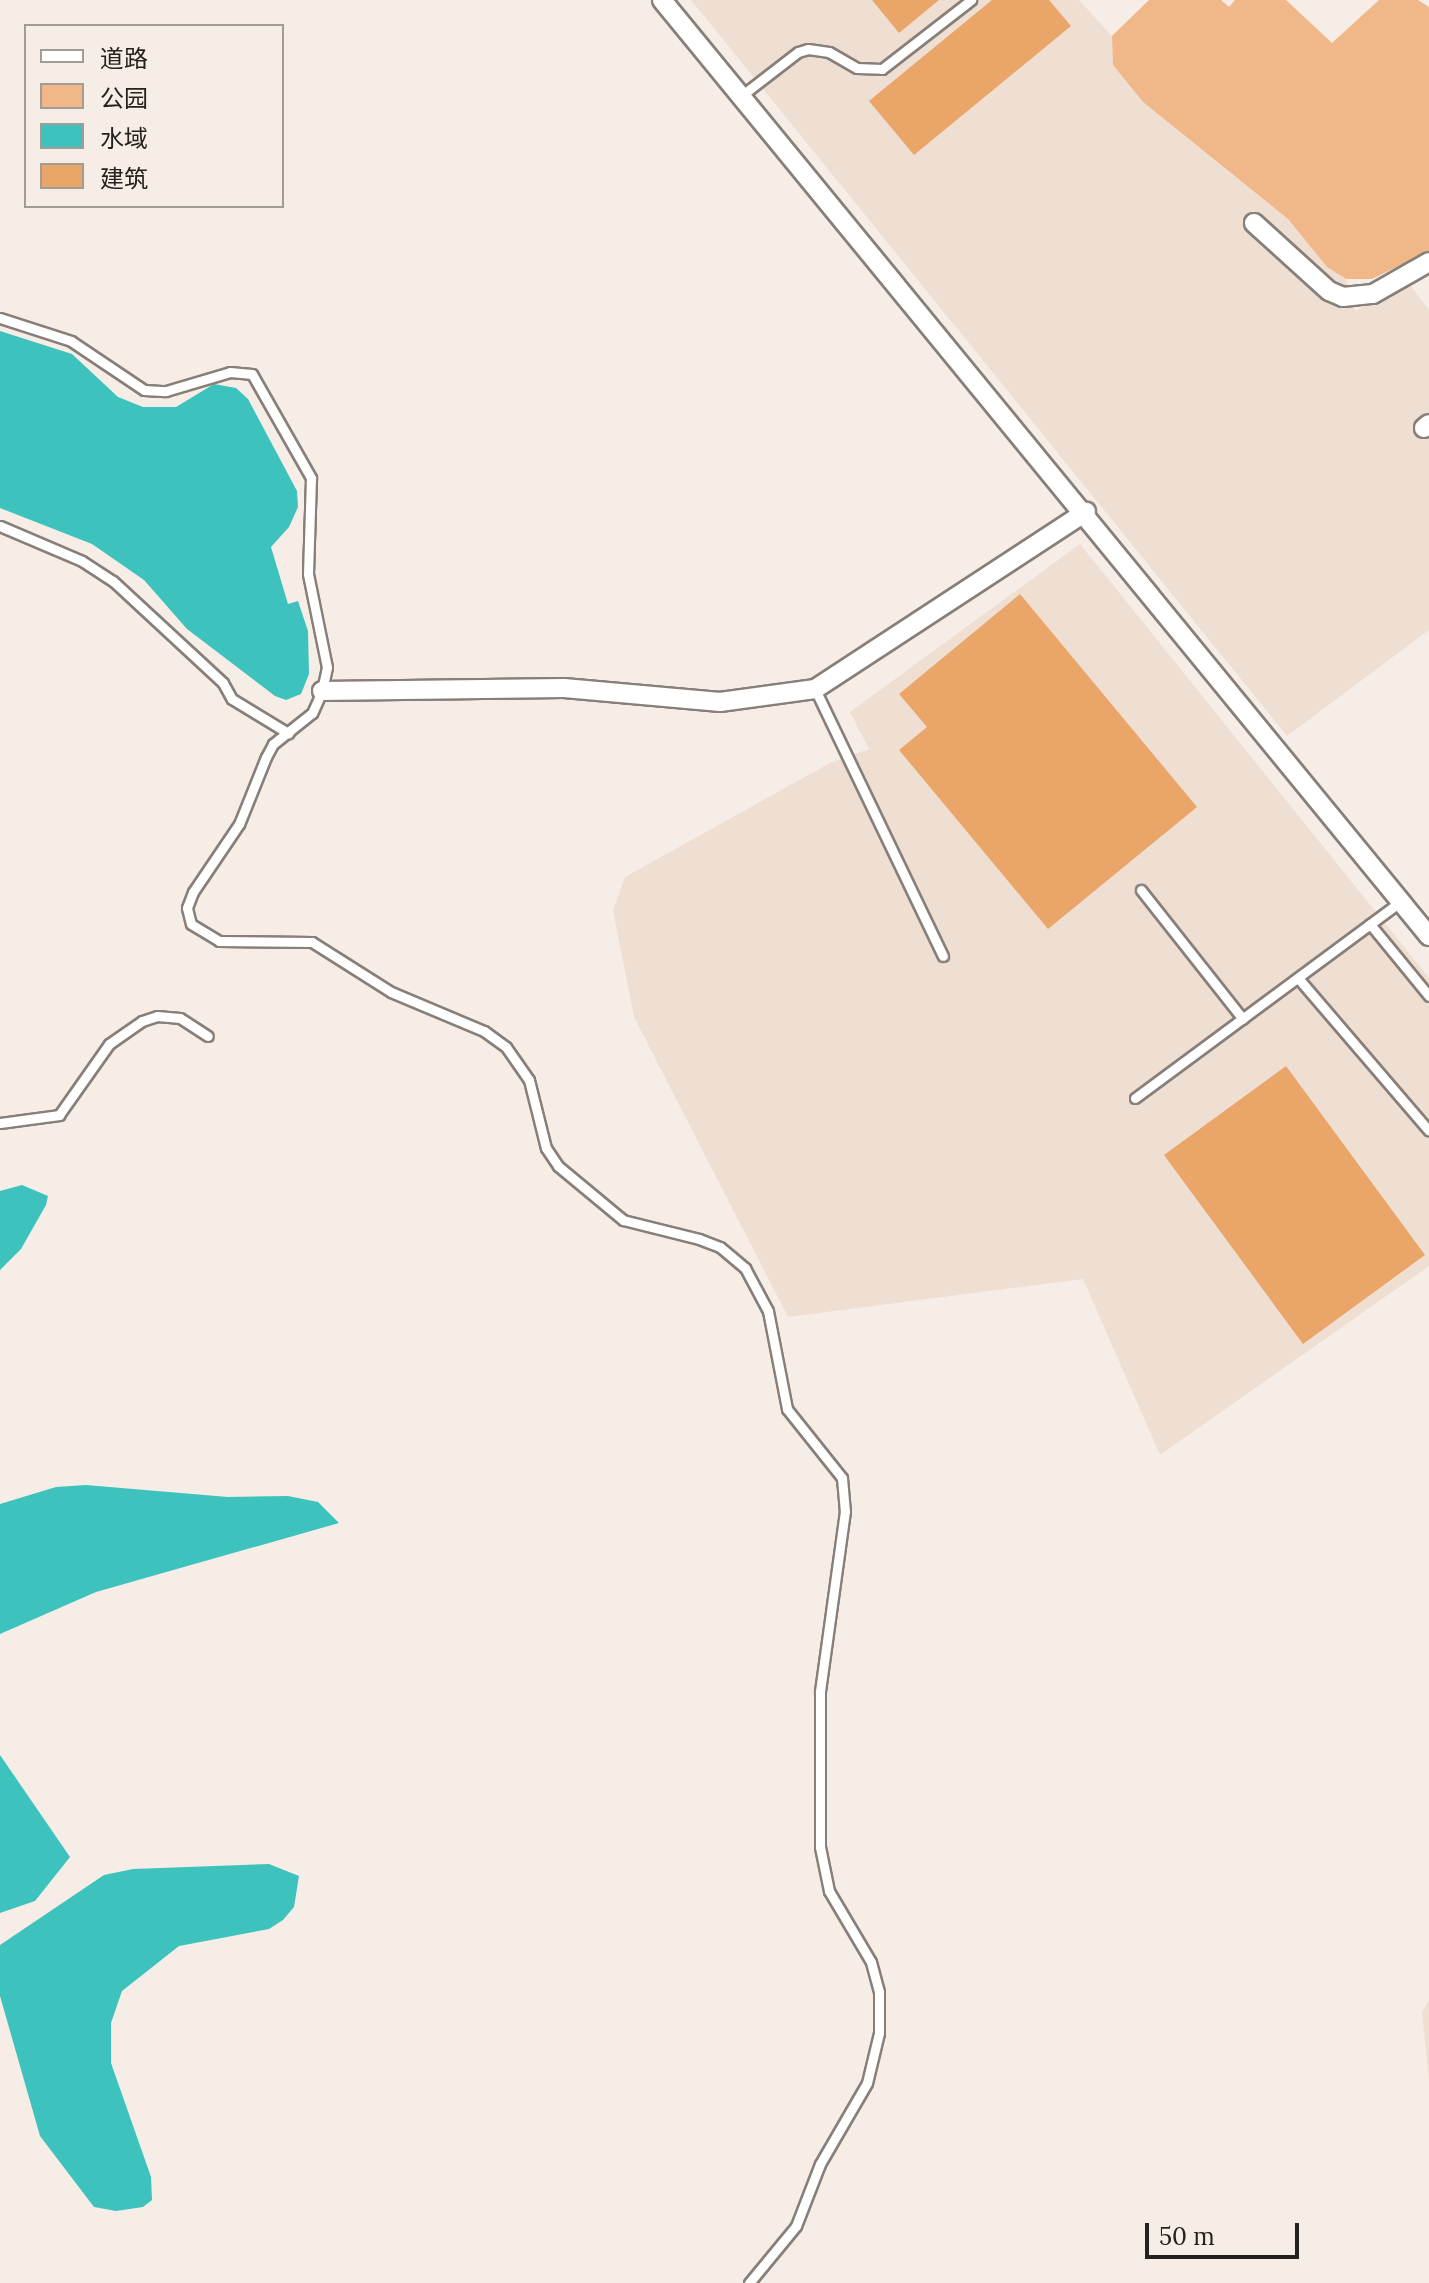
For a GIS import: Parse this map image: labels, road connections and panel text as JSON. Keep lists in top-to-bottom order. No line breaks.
{"legend":["道路","公园","水域","建筑"],"scale_bar":"50 m"}
